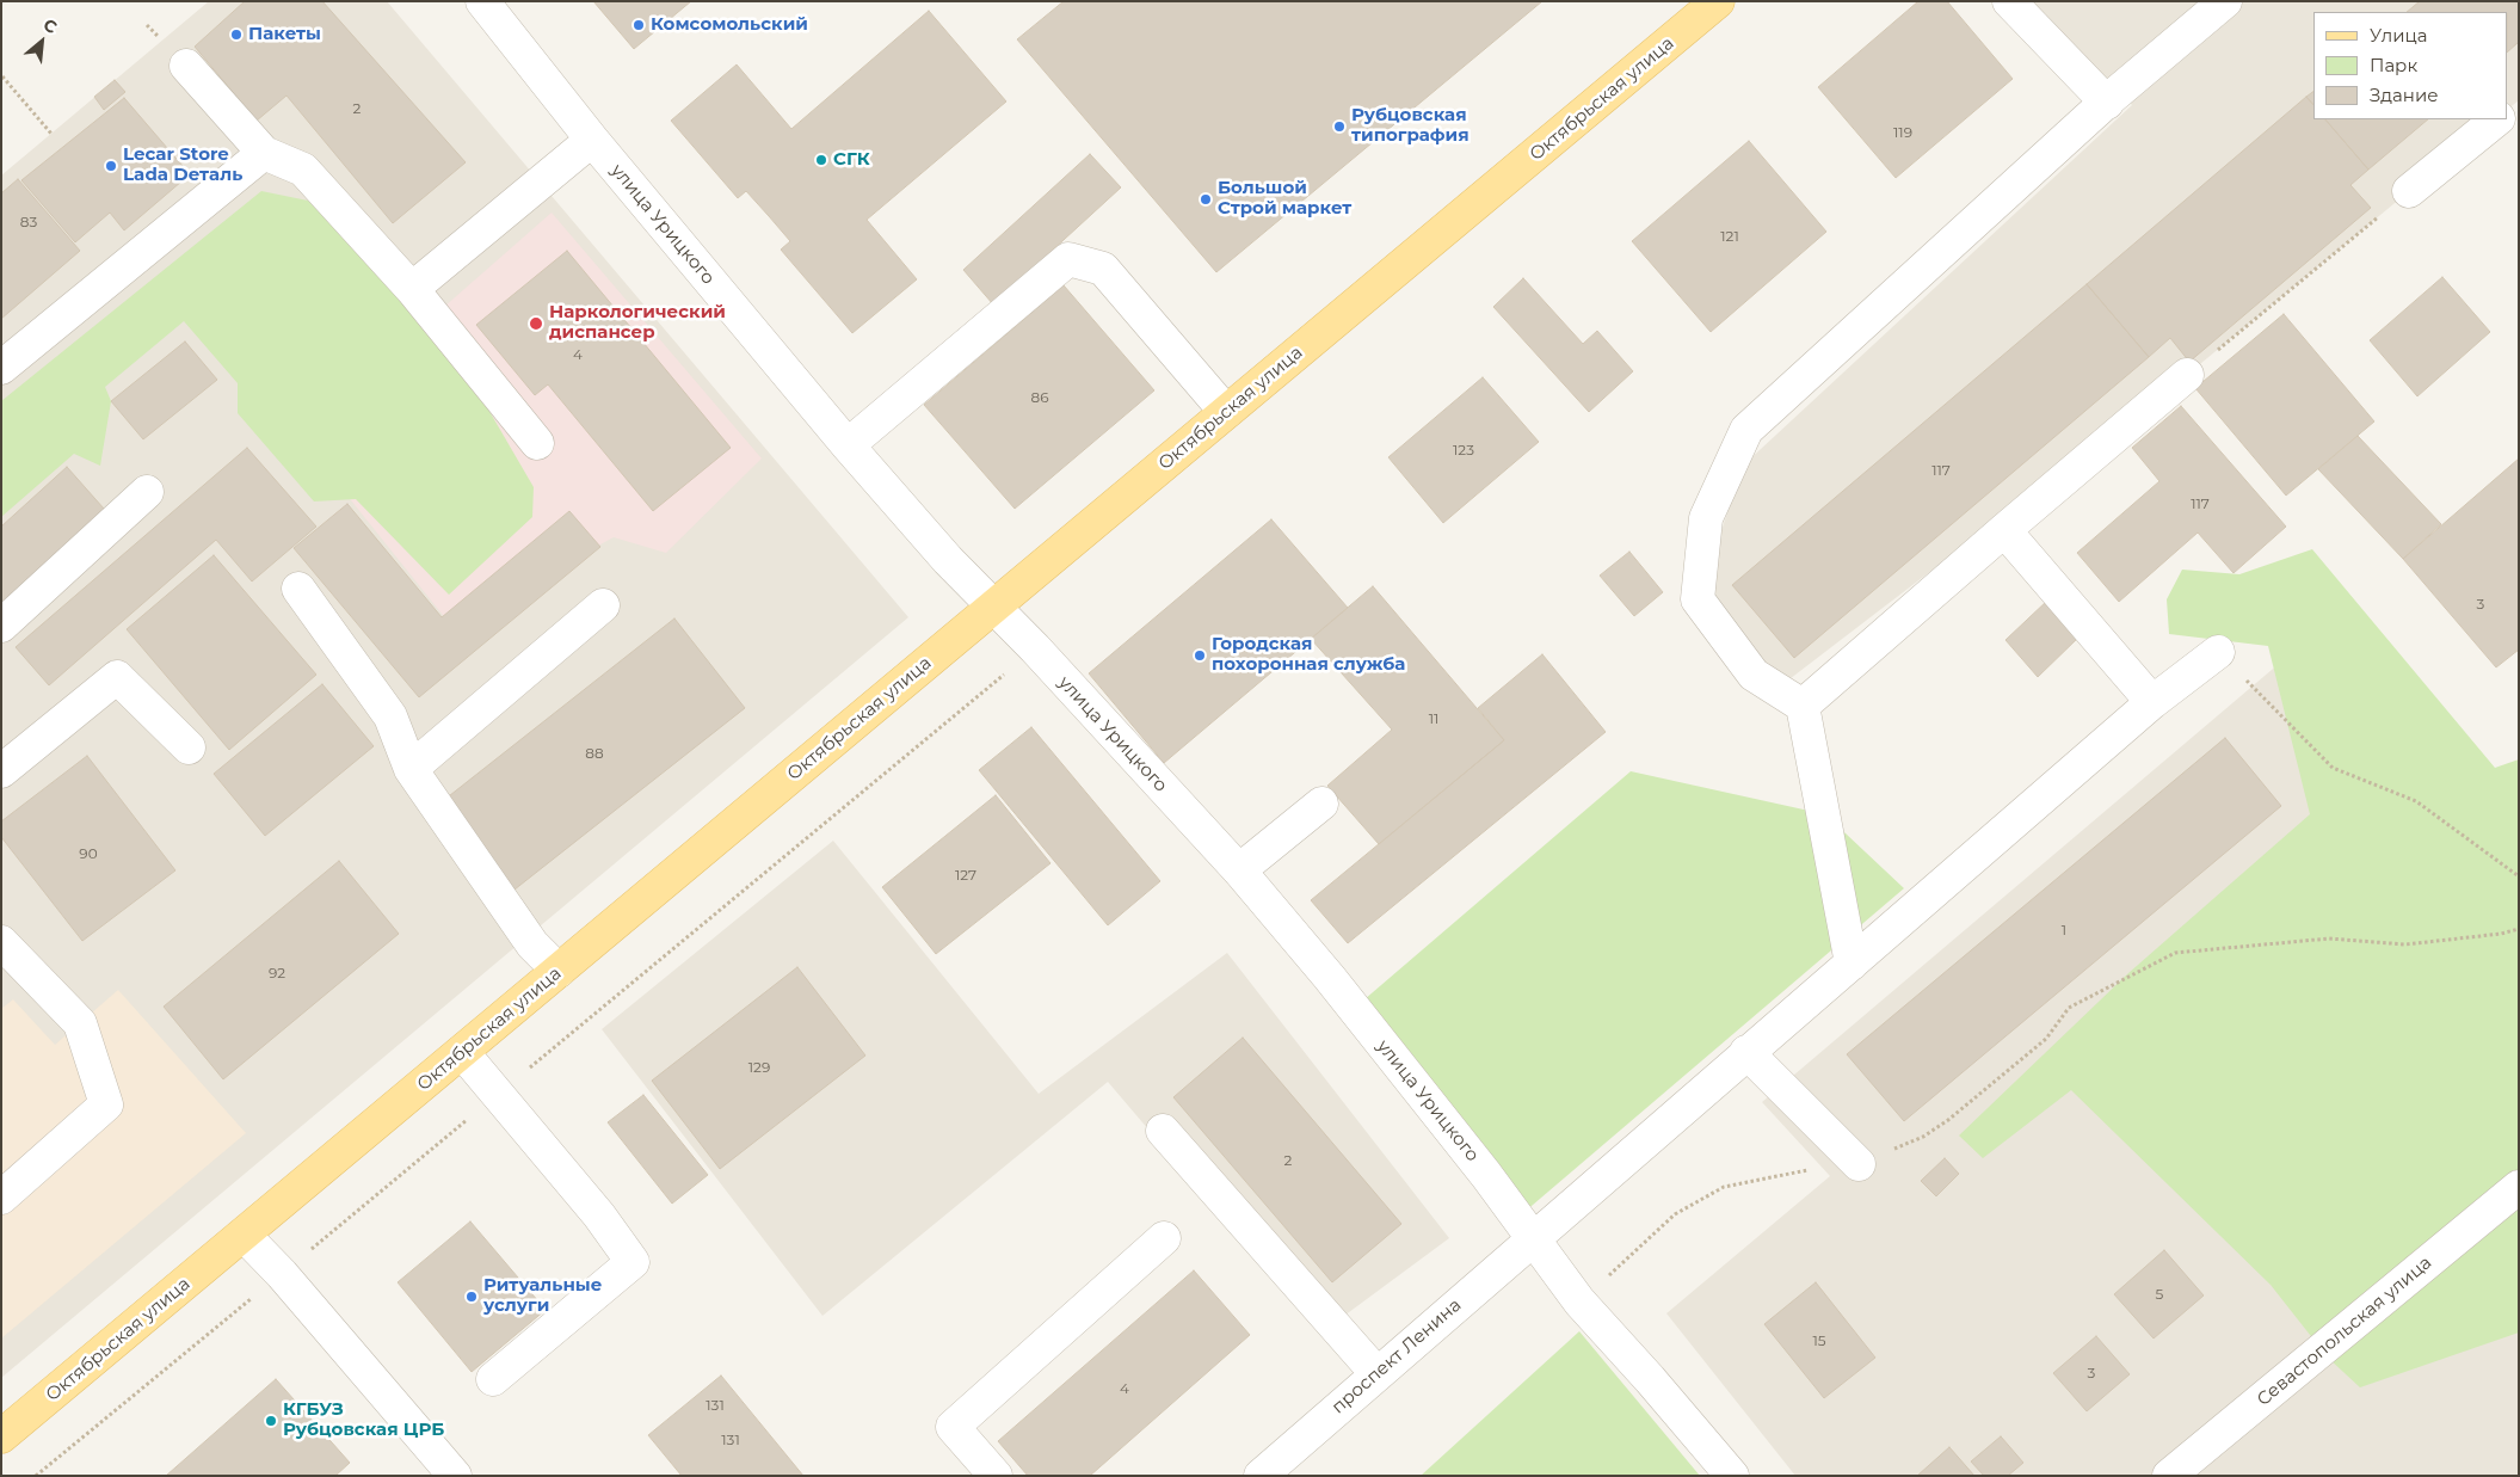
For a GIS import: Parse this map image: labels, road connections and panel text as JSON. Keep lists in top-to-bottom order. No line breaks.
{"streets":{"main road":["Октябрьская улица"],"street":["улица Урицкого","Севастопольская улица","проспект Ленина"]},"crossings":[["Октябрьская улица","улица Урицкого"],["улица Урицкого","проспект Ленина"]],"places":["Комсомольский","Пакеты","Рубцовская типография","СГК","Lecar Store Lada Dеталь","Большой Строй маркет","Наркологический диспансер","Городская похоронная служба","Ритуальные услуги","КГБУЗ Рубцовская ЦРБ"],"house_numbers":["2","119","83","121","4","86","123","117","117","3","11","88","90","127","1","92","129","2","5","15","3","4","131","131"],"legend":["Улица","Парк","Здание"],"north":"top right"}
